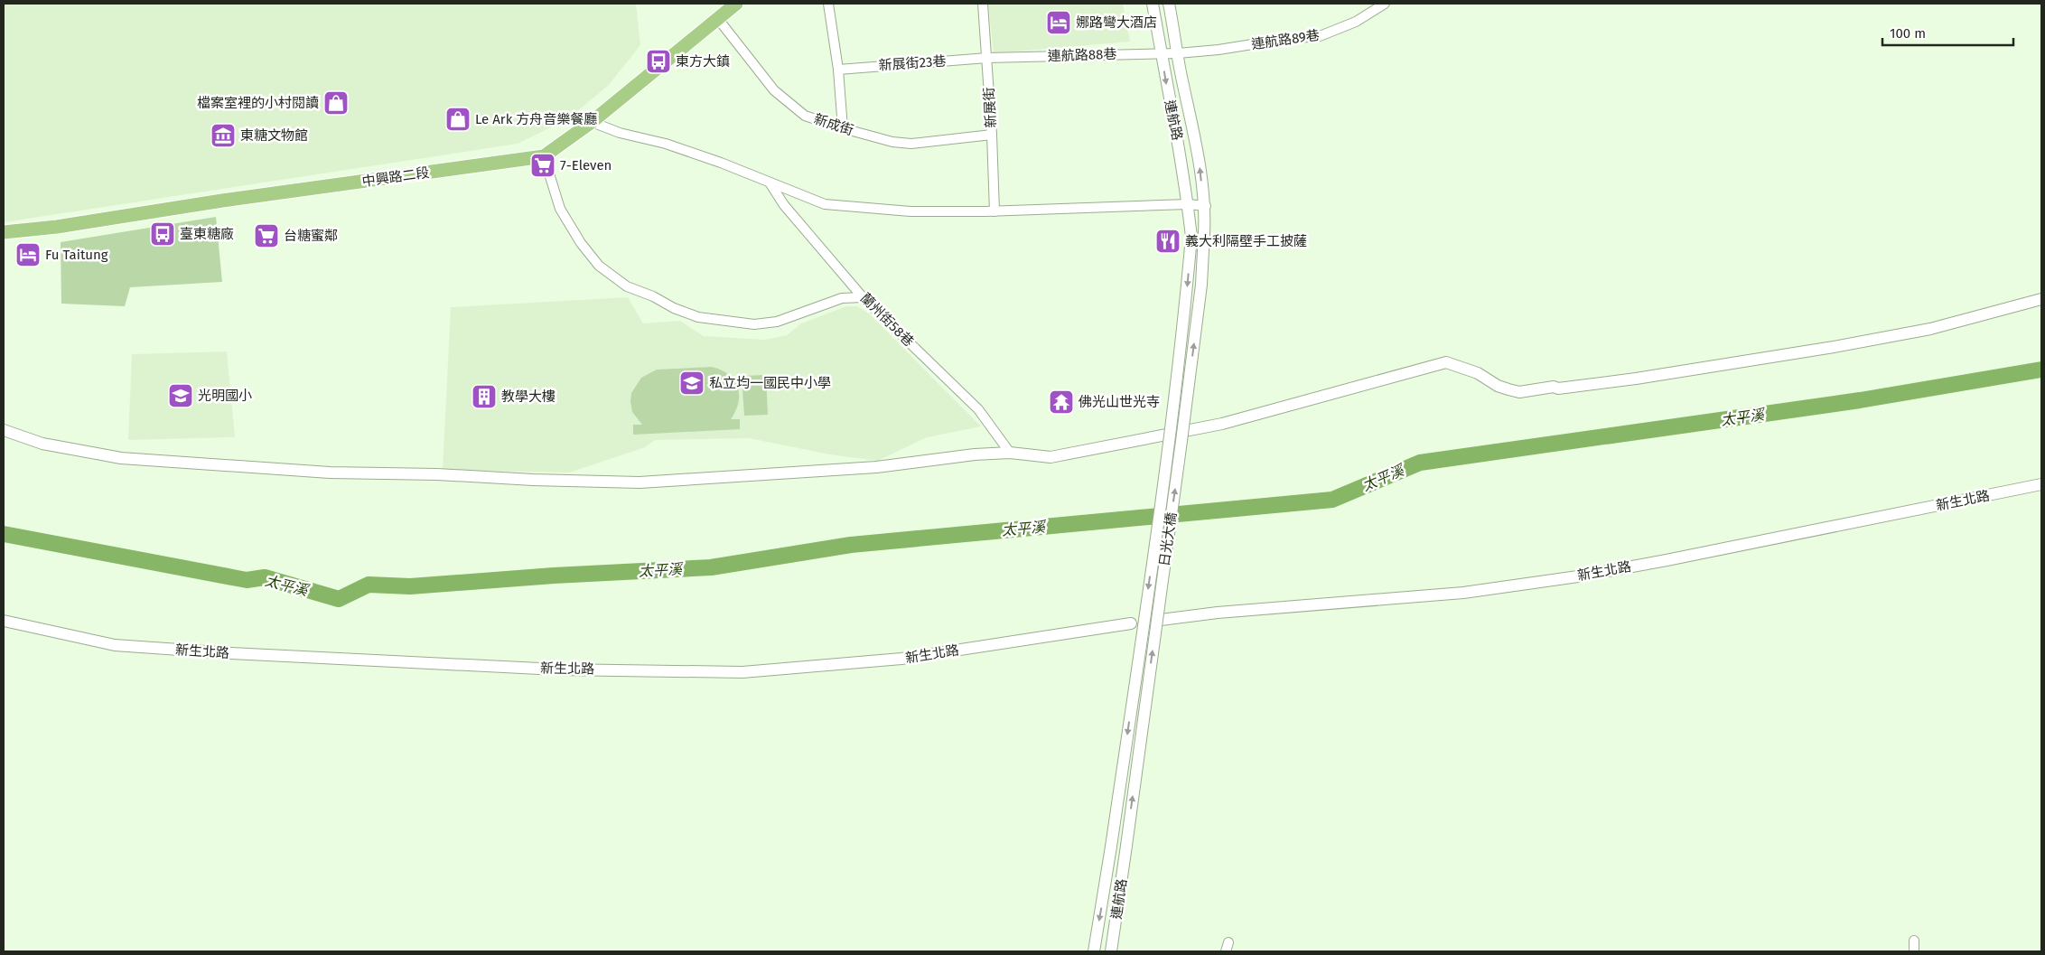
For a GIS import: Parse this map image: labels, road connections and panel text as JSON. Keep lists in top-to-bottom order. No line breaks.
{"streets":{"main road":["中興路二段"],"street":["連航路89巷","連航路88巷","新展街23巷","新展街","連航路","新成街","蘭州街58巷","新生北路","日光大橋"]},"crossings":[["連航路89巷","連航路88巷"],["連航路89巷","連航路"],["連航路88巷","新展街23巷"],["連航路88巷","新展街"],["連航路88巷","連航路"],["新展街23巷","新展街"],["新展街","新成街"],["連航路","日光大橋"],["新成街","中興路二段"]],"water":["太平溪"],"places":{"hotel":["娜路彎大酒店","Fu Taitung"],"bus stop":["東方大鎮","臺東糖廠"],"shop":["檔案室裡的小村閱讀","Le Ark 方舟音樂餐廳"],"museum":["東糖文物館"],"supermarket":["7-Eleven","台糖蜜鄰"],"restaurant":["義大利隔壁手工披薩"],"school or university":["私立均一國民中小學","光明國小"],"building":["教學大樓"],"temple":["佛光山世光寺"]},"scale_bar":"100 m"}
